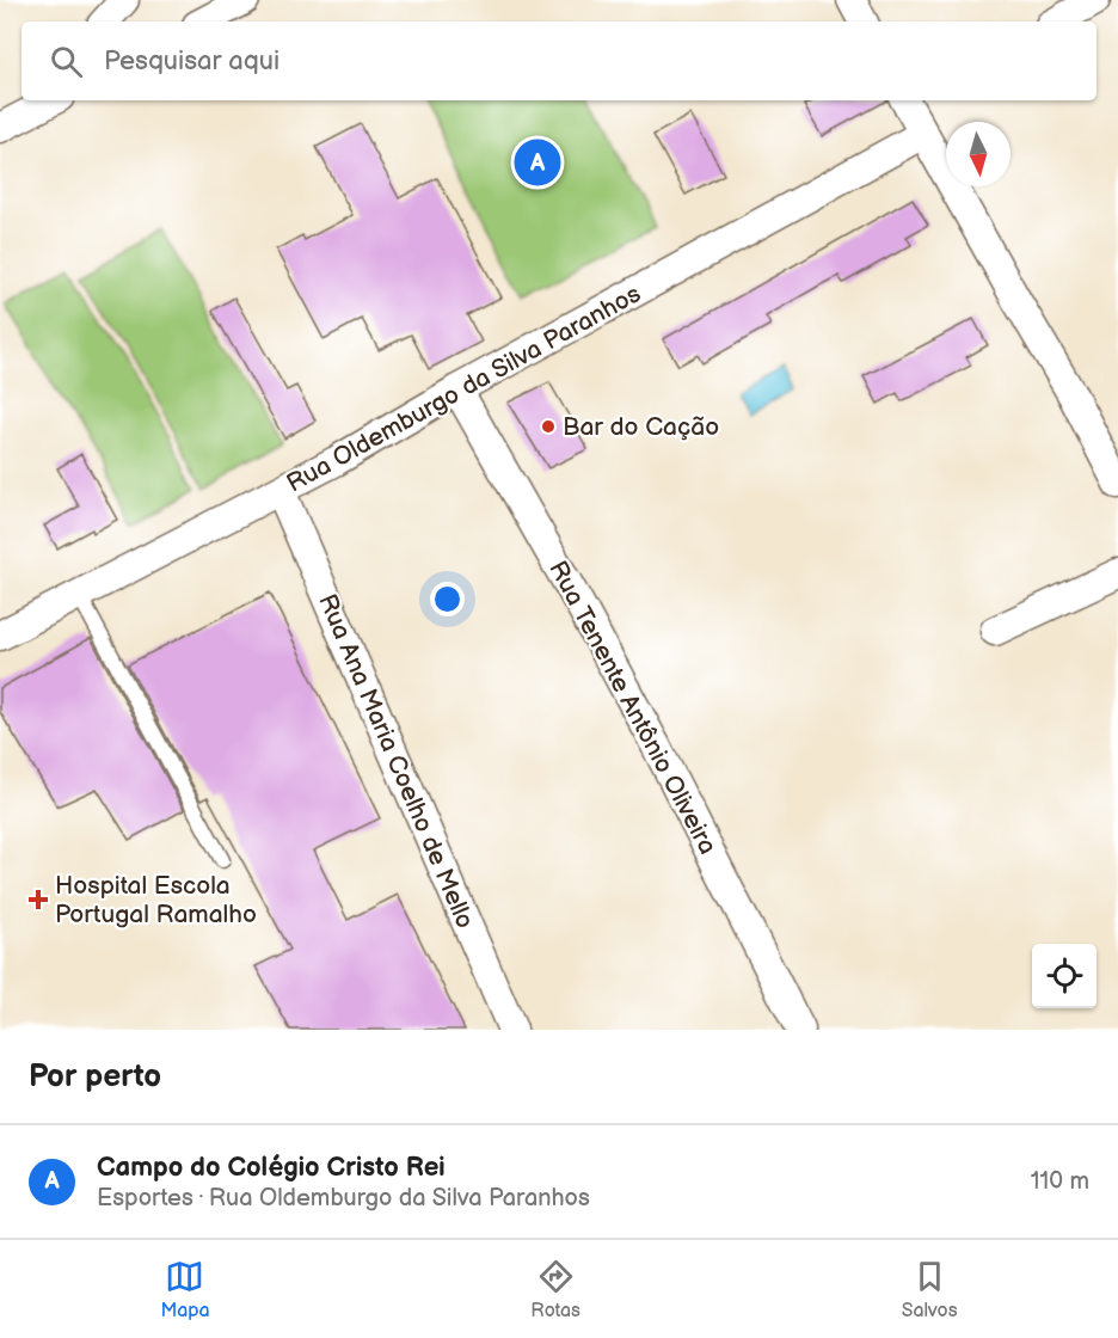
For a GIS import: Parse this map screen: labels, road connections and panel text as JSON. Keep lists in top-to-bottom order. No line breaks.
{"streets":{"street":["Rua Oldemburgo da Silva Paranhos","Rua Tenente Antônio Oliveira","Rua Ana Maria Coelho de Mello"]},"crossings":[["Rua Oldemburgo da Silva Paranhos","Rua Tenente Antônio Oliveira"],["Rua Oldemburgo da Silva Paranhos","Rua Ana Maria Coelho de Mello"]],"places":{"other":["Bar do Cação"],"health":["Hospital Escola Portugal Ramalho"]},"north":"bottom","page":{"search":"Pesquisar aqui","pins":"A","heading":"Por perto","list":[{"mark":"A","name":"Campo do Colégio Cristo Rei","note":"Esportes · Rua Oldemburgo da Silva Paranhos","value":"110 m"}],"nav":["Mapa","Rotas","Salvos"]}}
